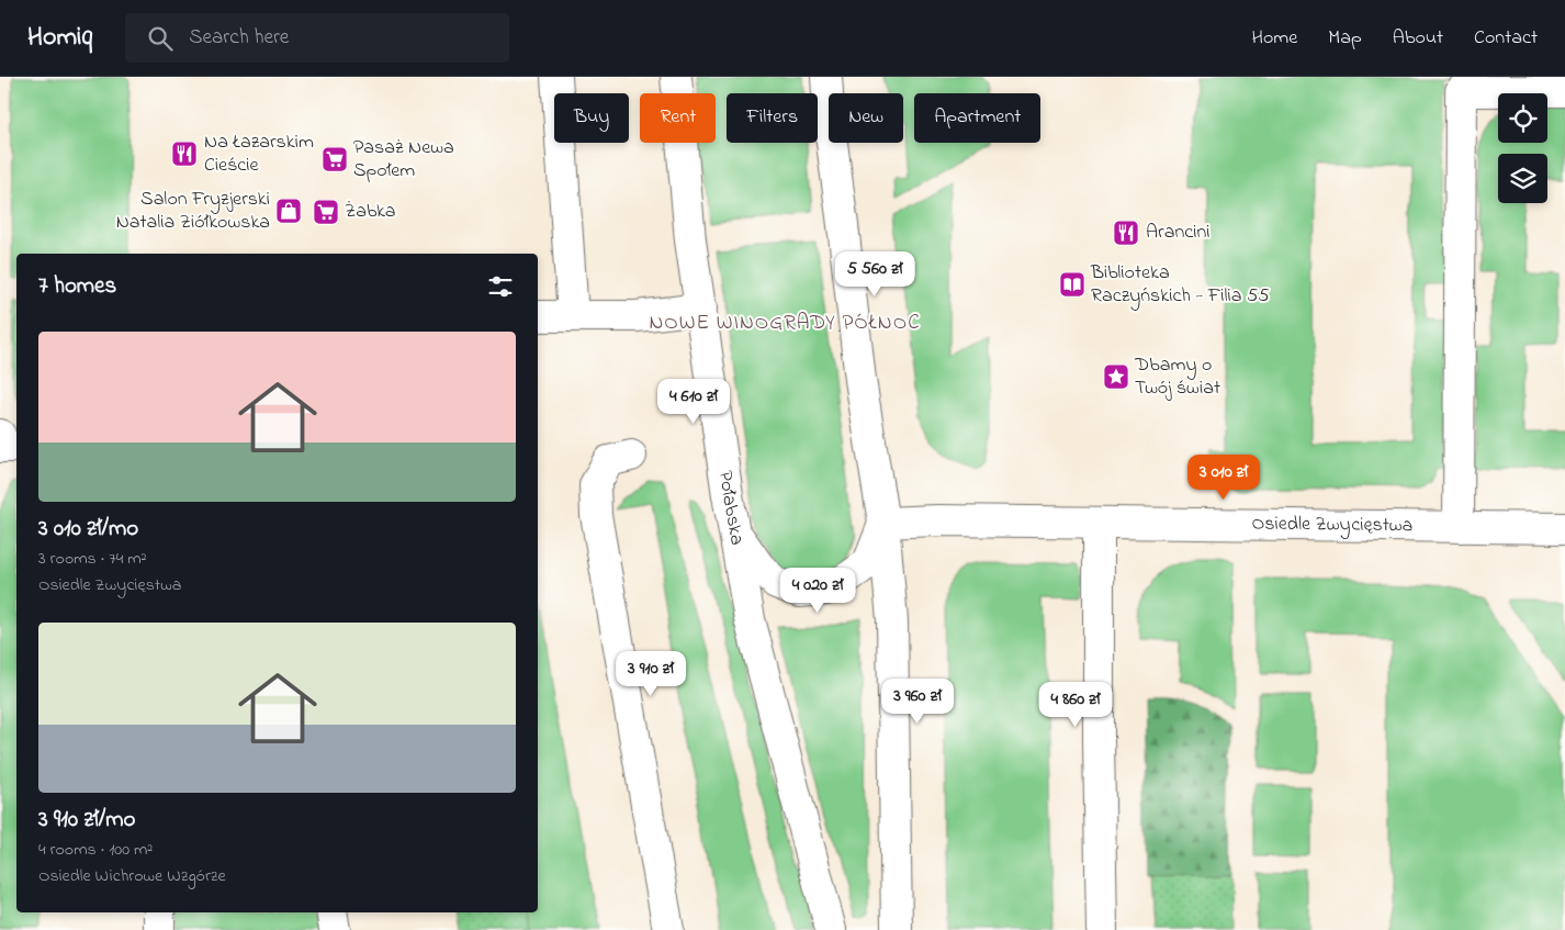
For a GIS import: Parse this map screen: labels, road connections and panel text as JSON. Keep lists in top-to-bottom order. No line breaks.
{"streets":{"street":["Połabska","Osiedle Zwycięstwa"]},"districts":["NOWE WINOGRADY PÓŁNOC"],"places":{"restaurant":["Na Łazarskim Cieście","Arancini"],"supermarket":["Pasaż Newa Społem","Żabka"],"shop":["Salon Fryzjerski Natalia Ziółkowska"],"library":["Biblioteka Raczyńskich - Filia 55"],"place":["Dbamy o Twój świat"]},"page":{"header":"Homiq","search":"Search here","nav":["Home","Map","About","Contact"],"chip":["Buy","Rent","Filters","New","Apartment"],"price":["5 560 zł","4 610 zł","3 010 zł","4 020 zł","3 910 zł","3 960 zł","4 860 zł"],"heading":"7 homes","list":[{"name":"3 010 zł/mo","note":"3 rooms · 74 m² · Osiedle Zwycięstwa"},{"name":"3 910 zł/mo","note":"4 rooms · 100 m² · Osiedle Wichrowe Wzgórze"}]}}
